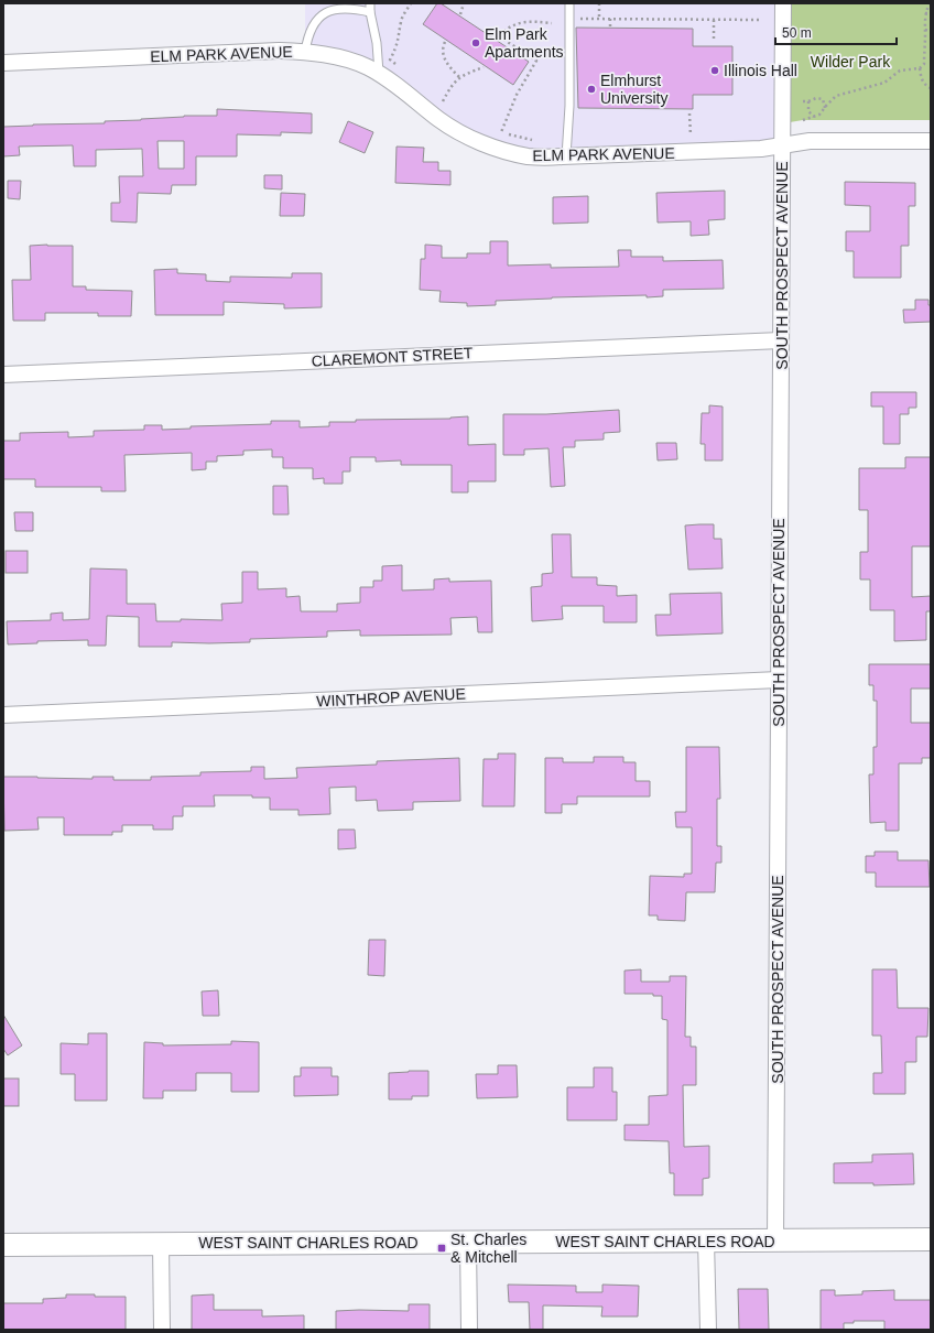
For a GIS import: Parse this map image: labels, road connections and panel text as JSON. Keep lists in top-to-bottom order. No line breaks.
{"streets":{"main road":["WEST SAINT CHARLES ROAD"],"street":["ELM PARK AVENUE","SOUTH PROSPECT AVENUE","CLAREMONT STREET","WINTHROP AVENUE"]},"crossings":[["ELM PARK AVENUE","SOUTH PROSPECT AVENUE"],["SOUTH PROSPECT AVENUE","CLAREMONT STREET"],["SOUTH PROSPECT AVENUE","WINTHROP AVENUE"],["SOUTH PROSPECT AVENUE","WEST SAINT CHARLES ROAD"]],"parks":["Wilder Park"],"places":{"other":["Elm Park Apartments","Illinois Hall","Elmhurst University"],"transit":["St. Charles & Mitchell"]},"scale_bar":"50 m"}
